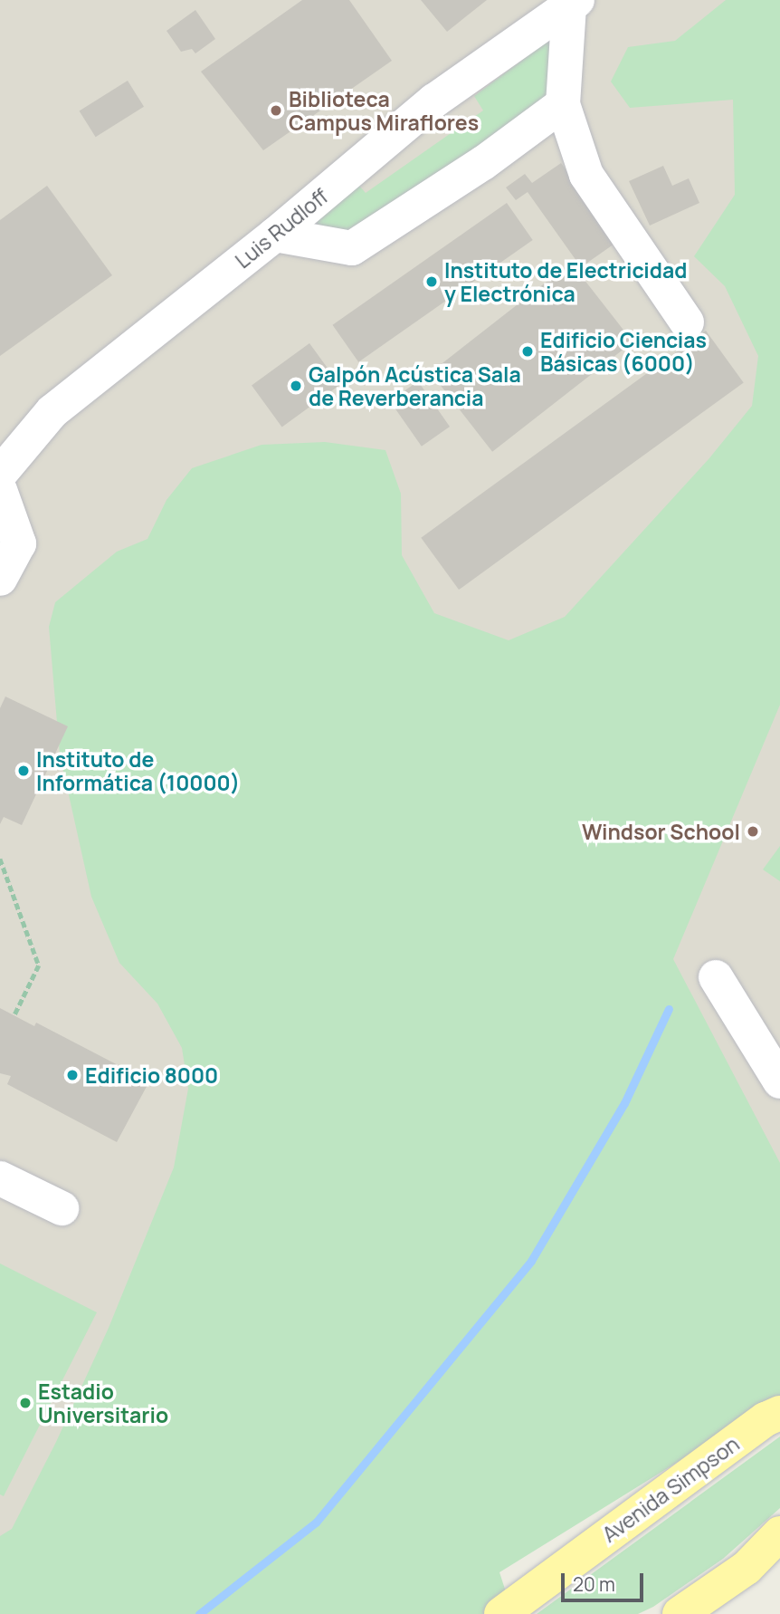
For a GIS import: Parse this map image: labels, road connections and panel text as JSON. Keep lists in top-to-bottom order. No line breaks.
{"streets":{"main road":["Avenida Simpson"],"street":["Luis Rudloff"]},"places":["Biblioteca Campus Miraflores","Instituto de Electricidad y Electrónica","Edificio Ciencias Básicas (6000)","Galpón Acústica Sala de Reverberancia","Instituto de Informática (10000)","Windsor School","Edificio 8000","Estadio Universitario"],"scale_bar":"20 m"}
